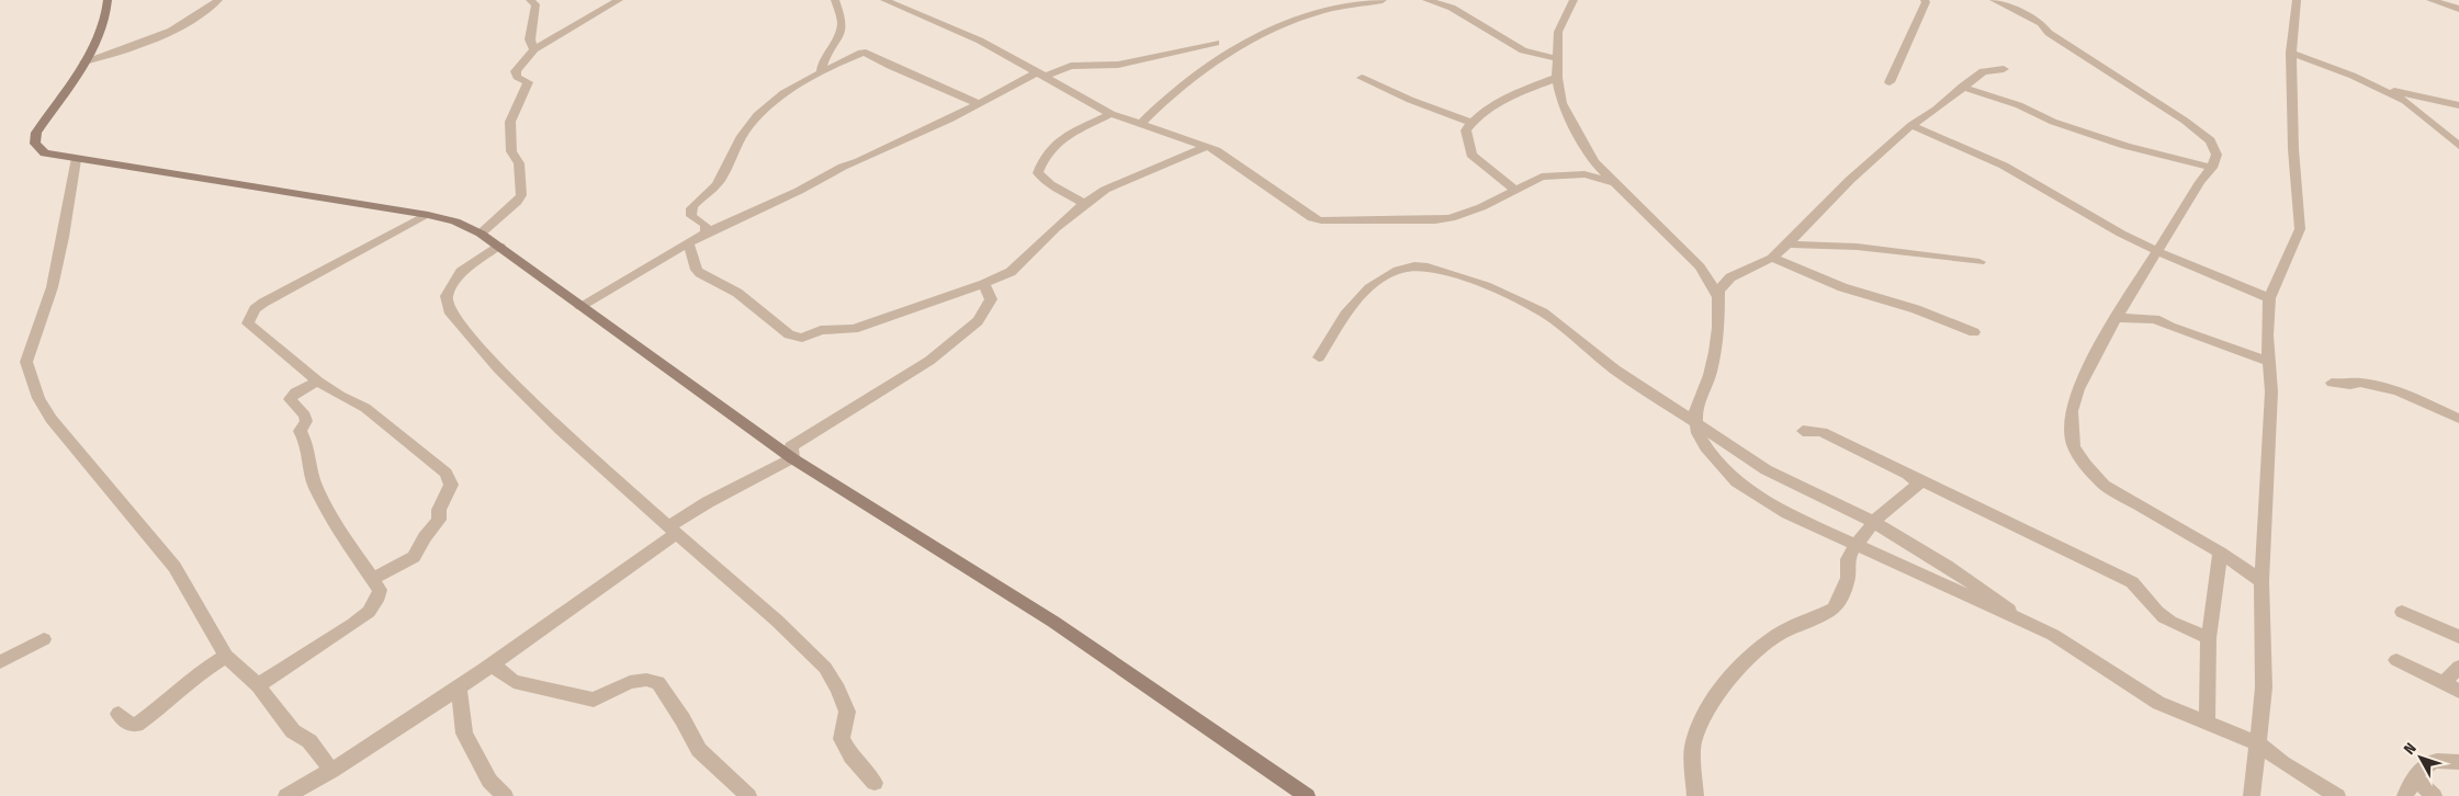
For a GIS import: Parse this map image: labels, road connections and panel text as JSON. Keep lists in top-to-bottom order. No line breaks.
{"north":"top left"}
